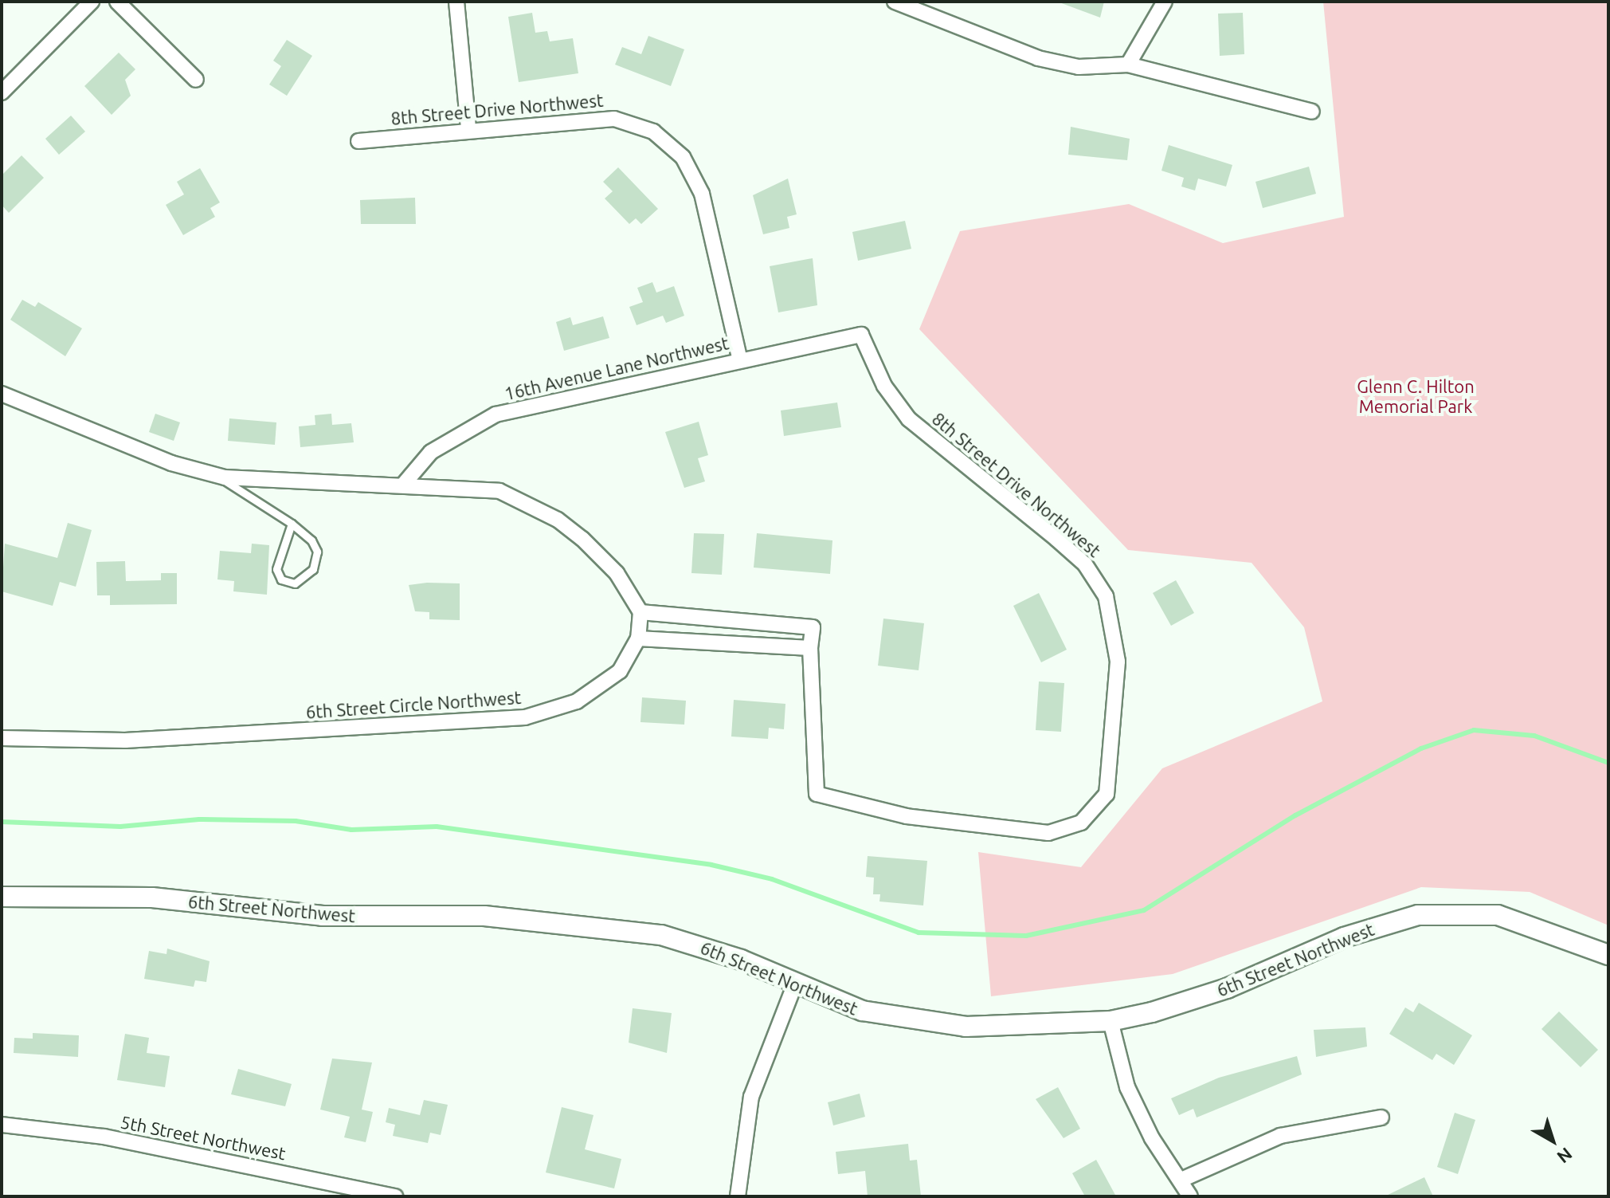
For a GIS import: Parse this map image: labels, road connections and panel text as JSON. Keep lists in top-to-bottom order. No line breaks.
{"streets":{"street":["8th Street Drive Northwest","16th Avenue Lane Northwest","6th Street Circle Northwest","6th Street Northwest","5th Street Northwest"]},"crossings":[["8th Street Drive Northwest","16th Avenue Lane Northwest"]],"parks":["Glenn C. Hilton Memorial Park"],"north":"bottom right"}
